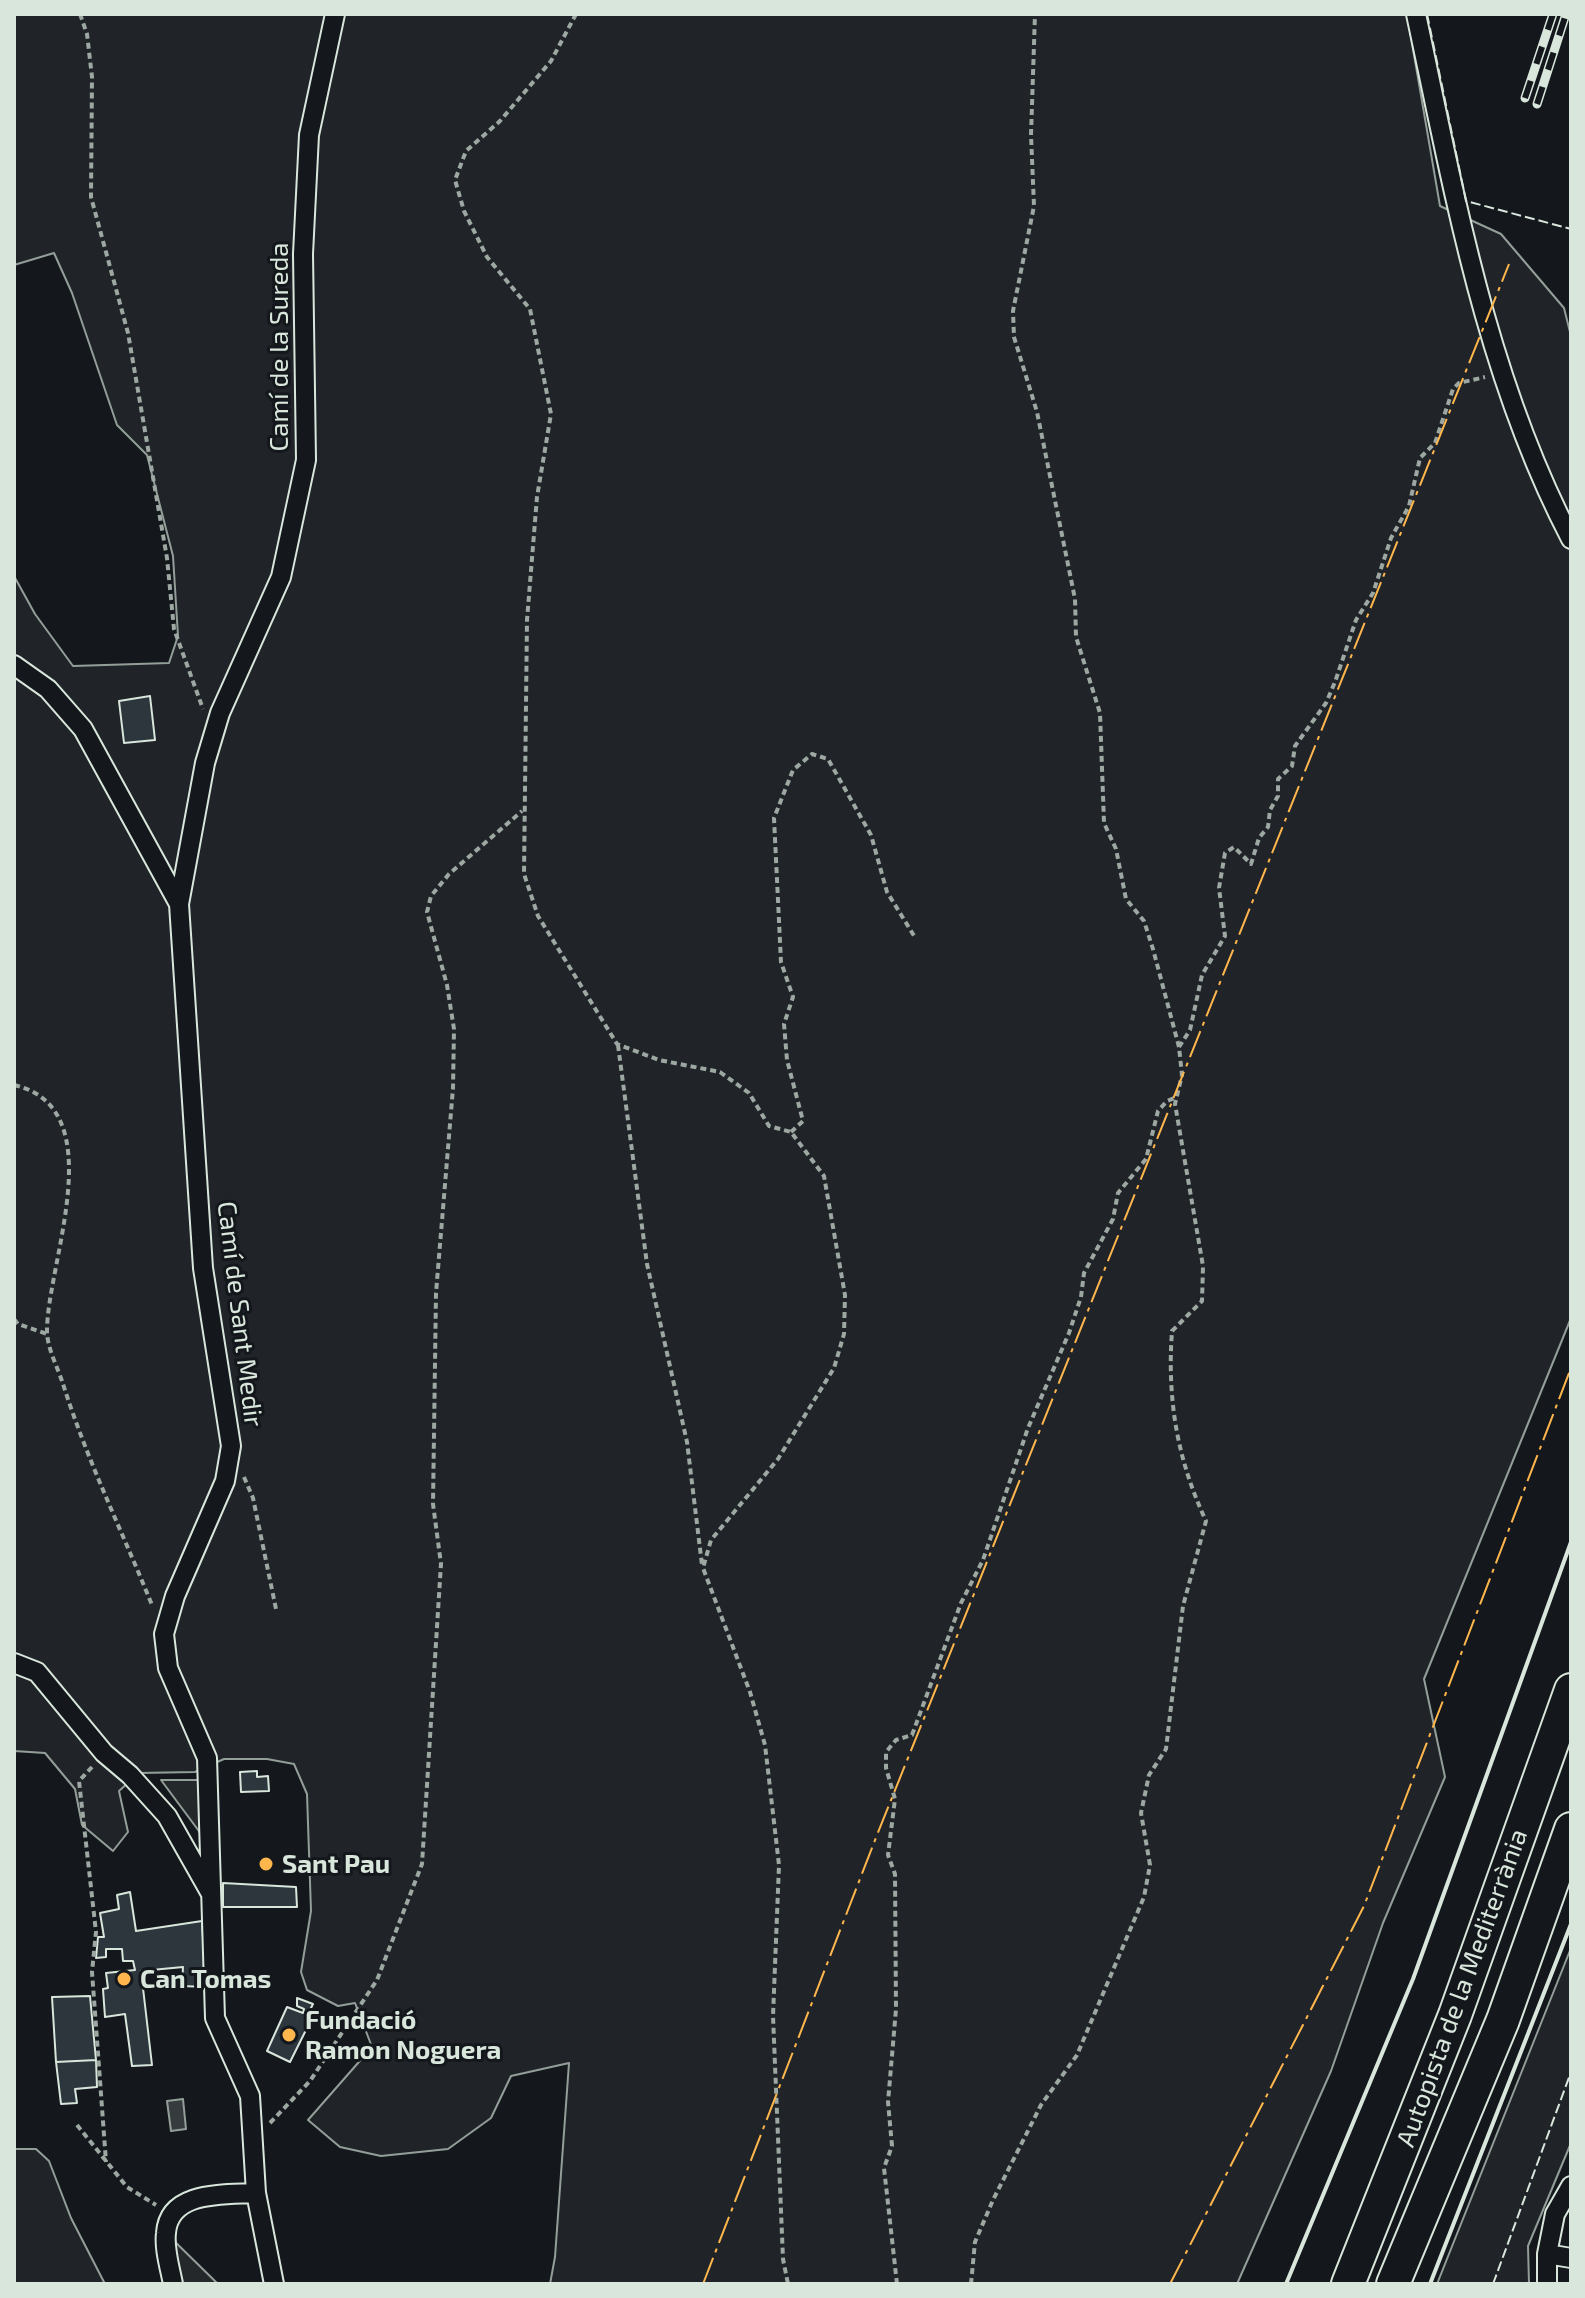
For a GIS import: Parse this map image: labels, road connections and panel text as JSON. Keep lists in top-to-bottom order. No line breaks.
{"streets":{"highway":["Autopista de la Mediterrània"],"street":["Camí de la Sureda","Camí de Sant Medir"]},"crossings":[["Camí de la Sureda","Camí de Sant Medir"]],"places":["Sant Pau","Can Tomas","Fundació Ramon Noguera"]}
